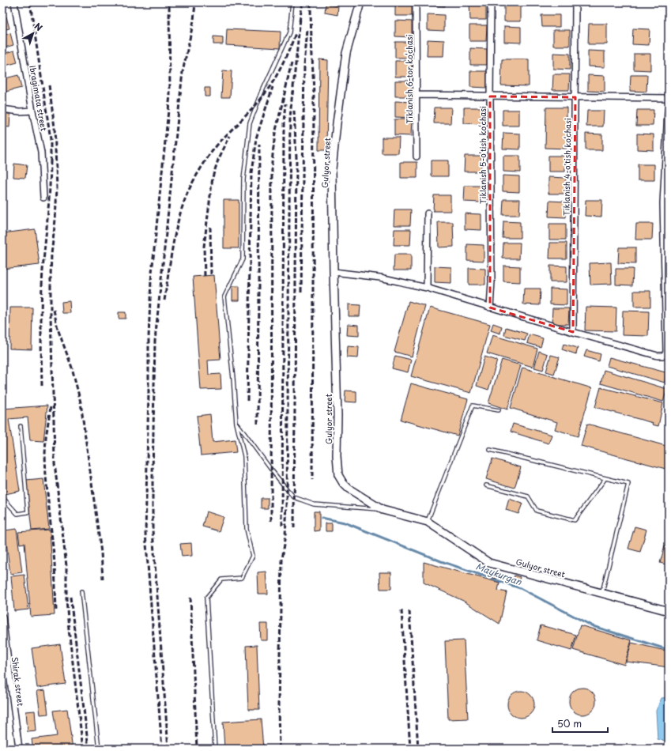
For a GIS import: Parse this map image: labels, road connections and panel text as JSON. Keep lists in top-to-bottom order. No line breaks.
{"streets":{"street":["Tiklanish 6-tor ko‘chasi","Ibragimаta street","Tiklanish 5-o'tish ko‘chasi","Gulyor street","Tiklanish 4-o'tish ko‘chasi","Shirak street"]},"water":["Maykurgan"],"scale_bar":"50 m","north":"top right"}
